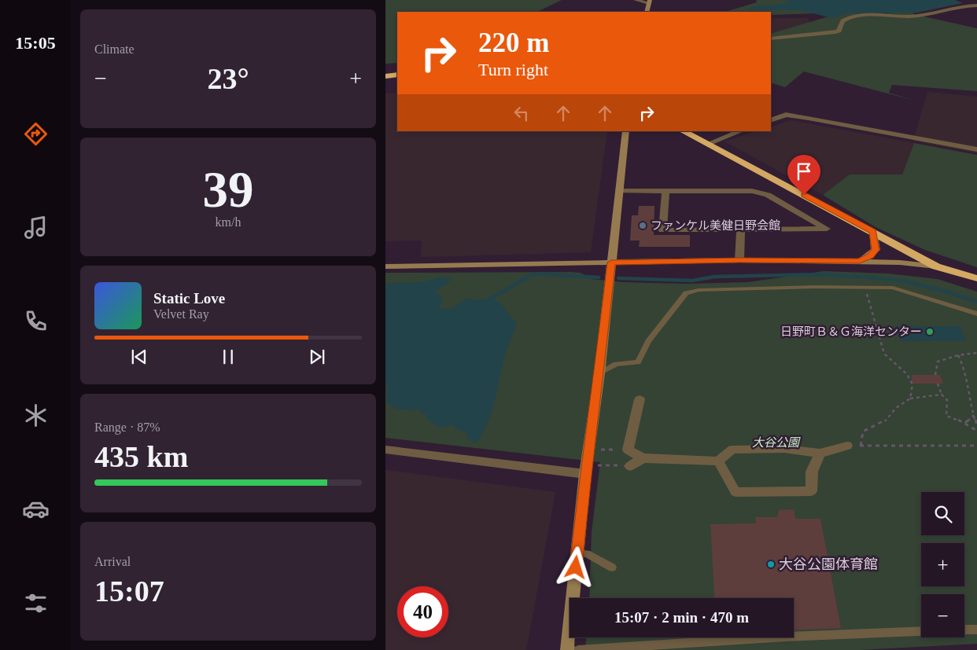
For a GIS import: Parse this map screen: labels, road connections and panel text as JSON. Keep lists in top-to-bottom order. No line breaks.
{"parks":["大谷公園"],"places":["ファンケル美健日野会館","日野町Ｂ＆Ｇ海洋センター","大谷公園体育館"],"page":{"tabs":"15:05","tile":["Climate",["39","km/h"],["Range · 87%","435 km"],["Arrival","15:07"]],"turn":["220 m","Turn right"],"heat":["−","23°","+"],"song":["Static Love","Velvet Ray"],"map_buttons":["+","−"],"limit":"40","trip":"15:07 · 2 min · 470 m"}}
